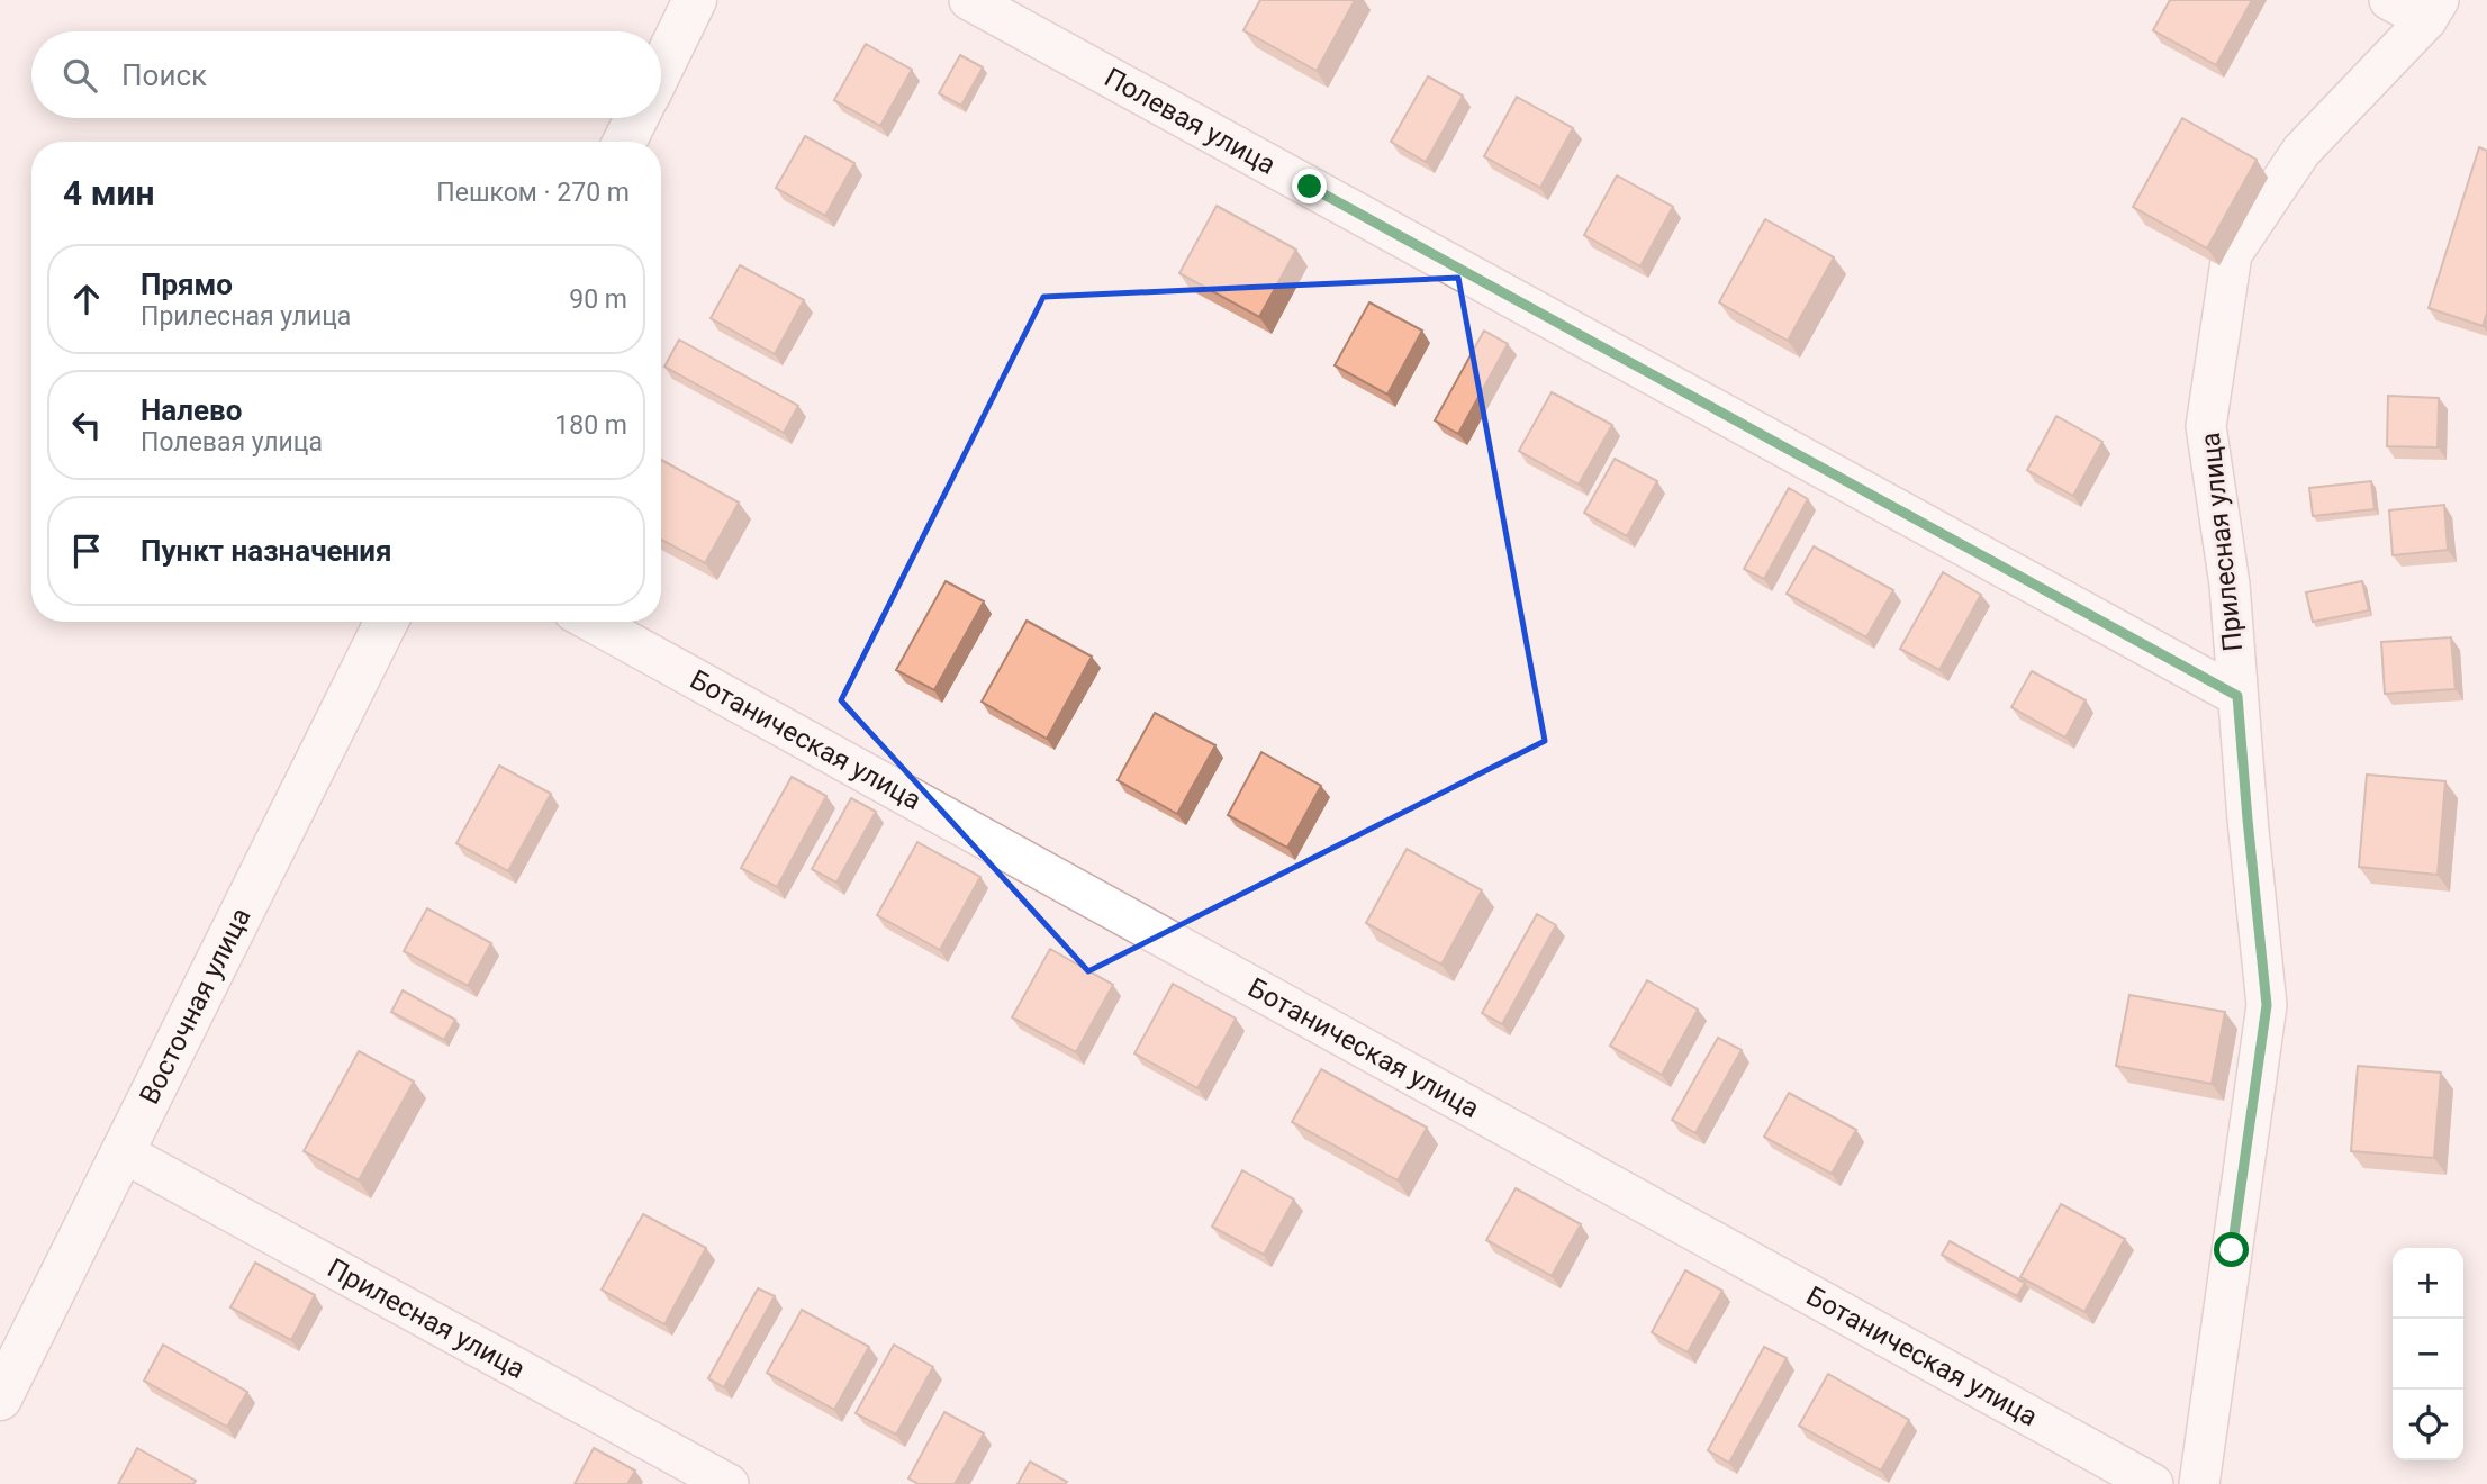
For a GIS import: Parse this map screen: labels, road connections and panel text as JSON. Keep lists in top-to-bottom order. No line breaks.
{"streets":{"street":["Полевая улица","Прилесная улица","Ботаническая улица","Восточная улица"]},"crossings":[["Полевая улица","Прилесная улица"],["Прилесная улица","Восточная улица"]],"page":{"search":"Поиск","heading":["4 мин","Пешком · 270 m"],"list":[["Прямо","Прилесная улица","90 m"],["Налево","Полевая улица","180 m"],"Пункт назначения"],"map_buttons":["+","−"]}}
